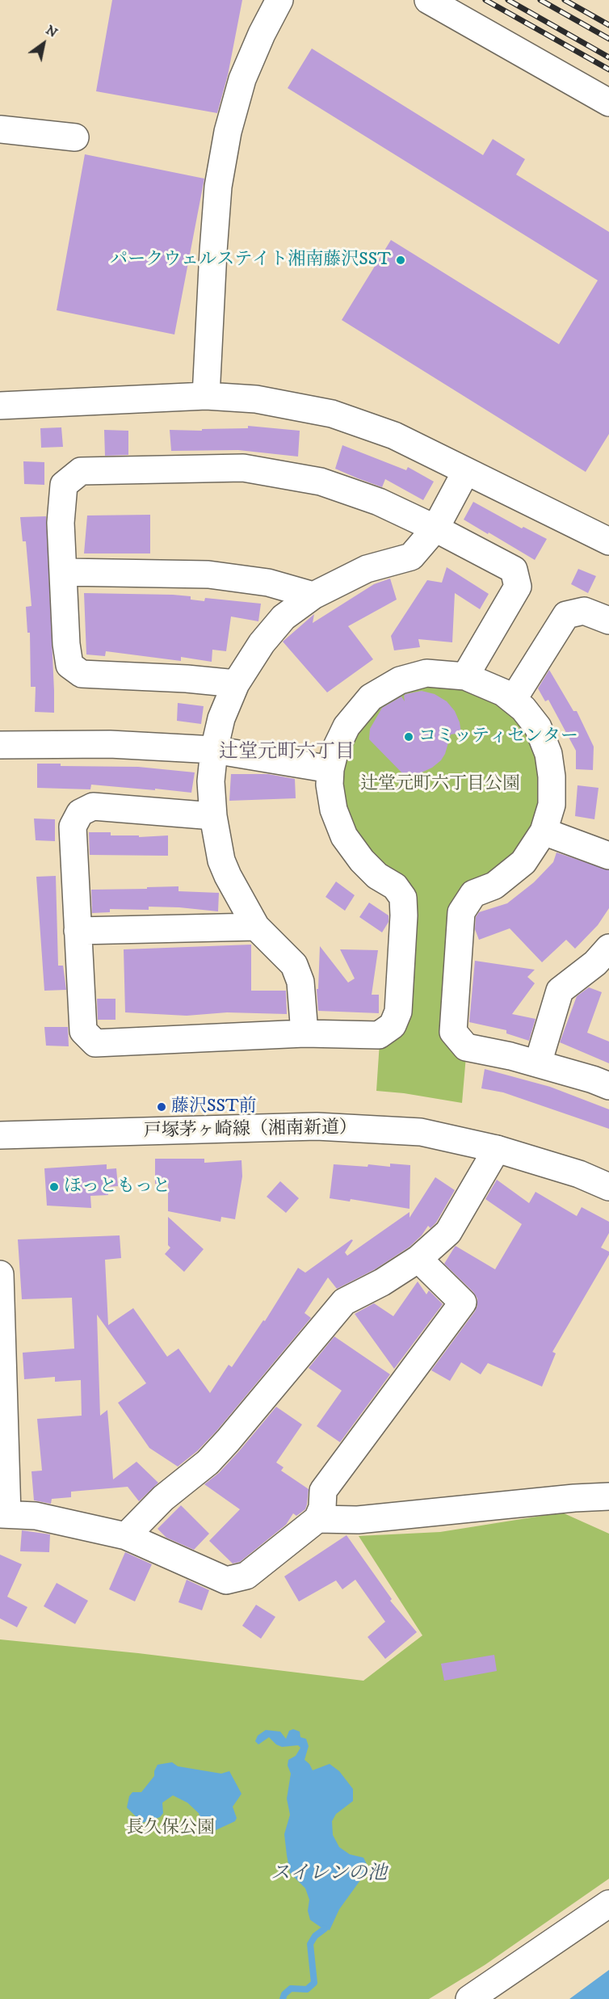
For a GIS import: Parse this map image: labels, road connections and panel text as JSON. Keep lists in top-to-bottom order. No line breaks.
{"streets":{"street":["戸塚茅ヶ崎線（湘南新道）"]},"districts":["辻堂元町六丁目"],"water":["スイレンの池"],"parks":["辻堂元町六丁目公園","長久保公園"],"places":["パークウェルステイト湘南藤沢SST","コミッティセンター","藤沢SST前","ほっともっと"],"north":"top right"}
